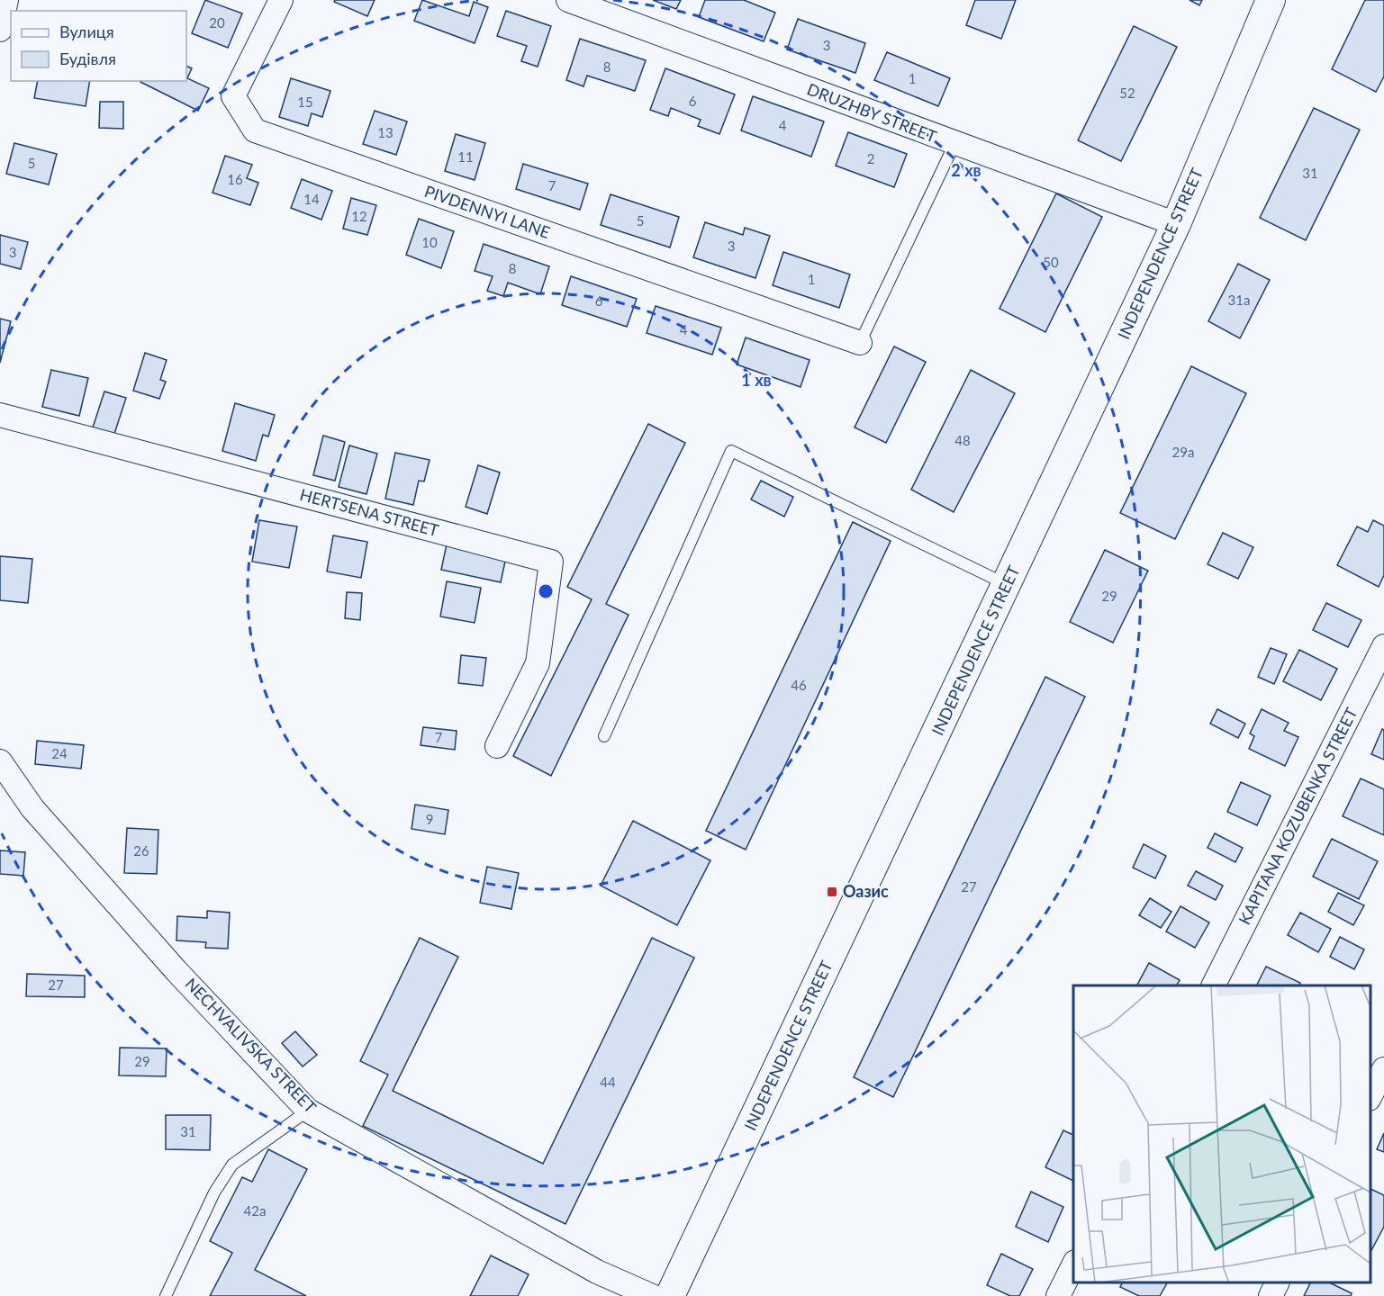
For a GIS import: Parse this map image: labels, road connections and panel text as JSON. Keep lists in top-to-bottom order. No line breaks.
{"streets":{"street":["DRUZHBY STREET","PIVDENNYI LANE","INDEPENDENCE STREET","HERTSENA STREET","KAPITANA KOZUBENKA STREET","NECHVALIVSKA STREET"]},"crossings":[["DRUZHBY STREET","INDEPENDENCE STREET"]],"places":{"transit":["Оазис"]},"house_numbers":["20","3","8","1","52","6","15","4","13","11","2","5","31","16","7","14","12","5","10","3","3","50","8","1","31а","6","4","48","29а","29","46","7","24","9","26","27","27","29","44","31","42а"],"legend":["Вулиця","Будівля"],"rings":["2 хв","1 хв"]}
